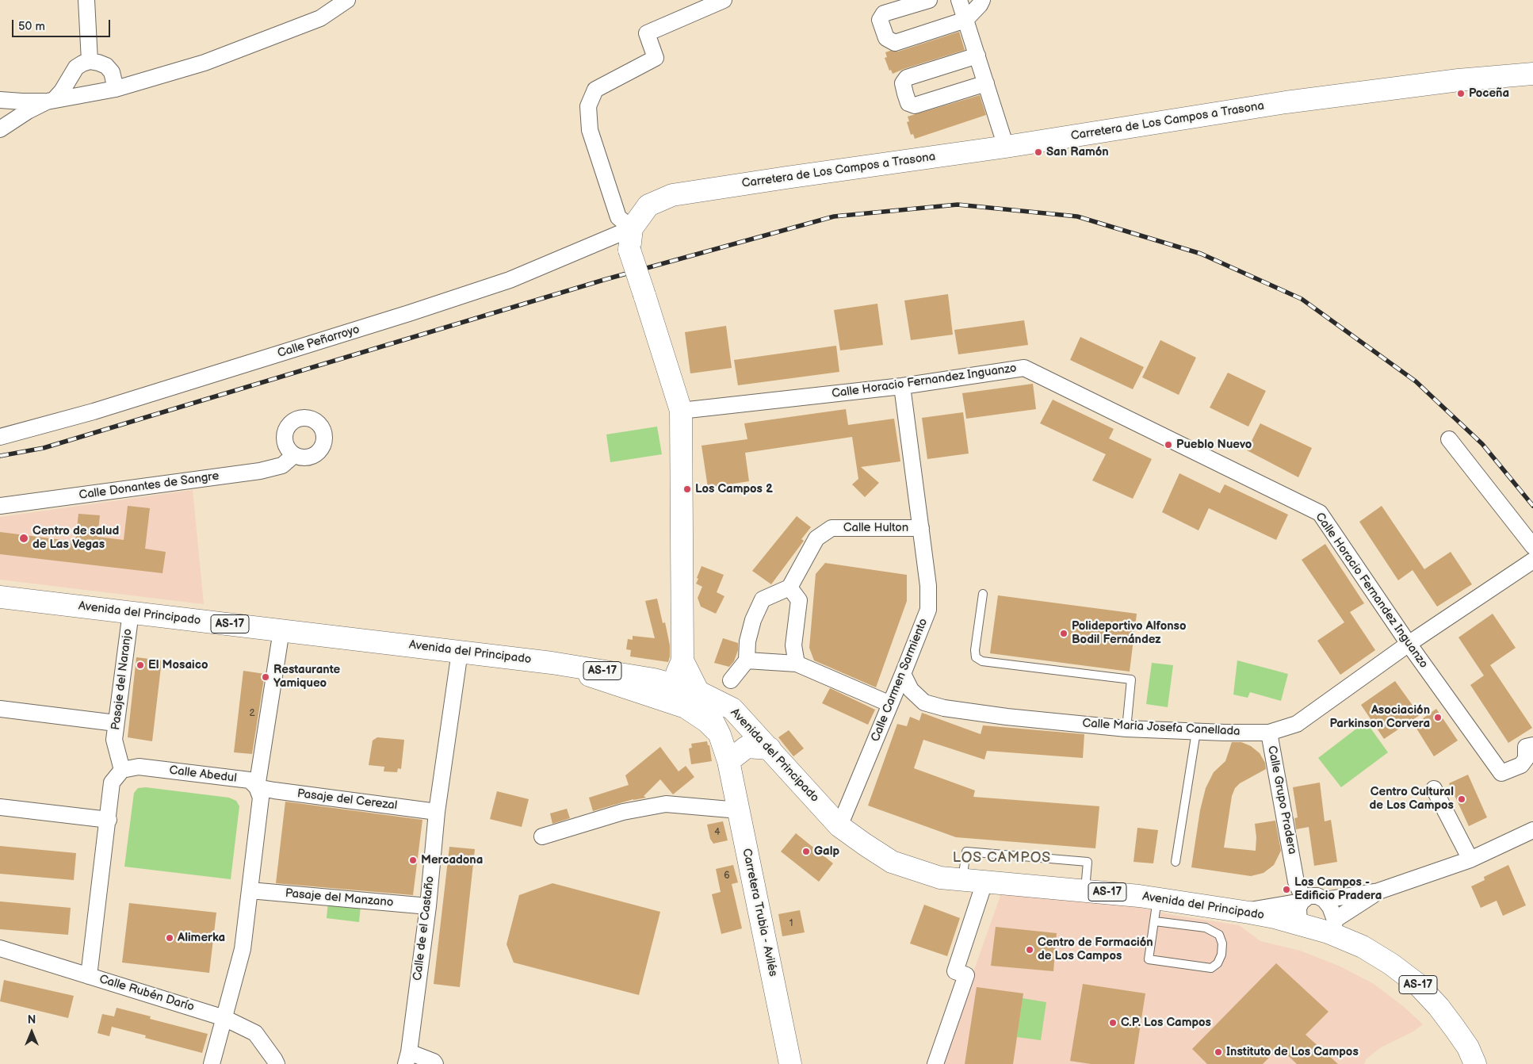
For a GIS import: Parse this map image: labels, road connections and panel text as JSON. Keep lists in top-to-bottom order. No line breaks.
{"streets":{"main road":["Carretera de Los Campos a Trasona","Avenida del Principado","AS-17","Carretera Trubia - Avilés"],"street":["Calle Peñarroyo","Calle Horacio Fernandez Inguanzo","Calle Donantes de Sangre","Calle Hulton","Pasaje del Naranjo","Calle Carmen Sarmiento","Calle Maria Josefa Canellada","Calle Abedul","Pasaje del Cerezal","Calle Grupo Pradera","Pasaje del Manzano","Calle de el Castaño","Calle Rubén Darío"]},"crossings":[["Carretera de Los Campos a Trasona","Calle Peñarroyo"],["Carretera de Los Campos a Trasona","Calle Horacio Fernandez Inguanzo"],["Carretera de Los Campos a Trasona","Carretera Trubia - Avilés"],["Calle Horacio Fernandez Inguanzo","Calle Carmen Sarmiento"],["Calle Horacio Fernandez Inguanzo","Calle Maria Josefa Canellada"],["Calle Hulton","Calle Carmen Sarmiento"],["Avenida del Principado","Pasaje del Naranjo"],["Avenida del Principado","Calle Carmen Sarmiento"],["Avenida del Principado","Carretera Trubia - Avilés"],["Avenida del Principado","Calle de el Castaño"],["Pasaje del Naranjo","Calle Abedul"],["Calle Carmen Sarmiento","Calle Maria Josefa Canellada"],["Calle Maria Josefa Canellada","Calle Grupo Pradera"],["Calle Abedul","Pasaje del Cerezal"],["Pasaje del Cerezal","Calle de el Castaño"],["Pasaje del Manzano","Calle de el Castaño"]],"districts":["LOS CAMPOS"],"places":["Poceña","San Ramón","Pueblo Nuevo","Los Campos 2","Centro de salud de Las Vegas","Polideportivo Alfonso Bodil Fernández","El Mosaico","Restaurante Yamiqueo","Asociación Parkinson Corvera","Centro Cultural de Los Campos","Galp","Mercadona","Los Campos - Edificio Pradera","Alimerka","Centro de Formación de Los Campos","C.P. Los Campos","Instituto de Los Campos"],"house_numbers":["2","4","6","1"],"scale_bar":"50 m","north":"top"}
